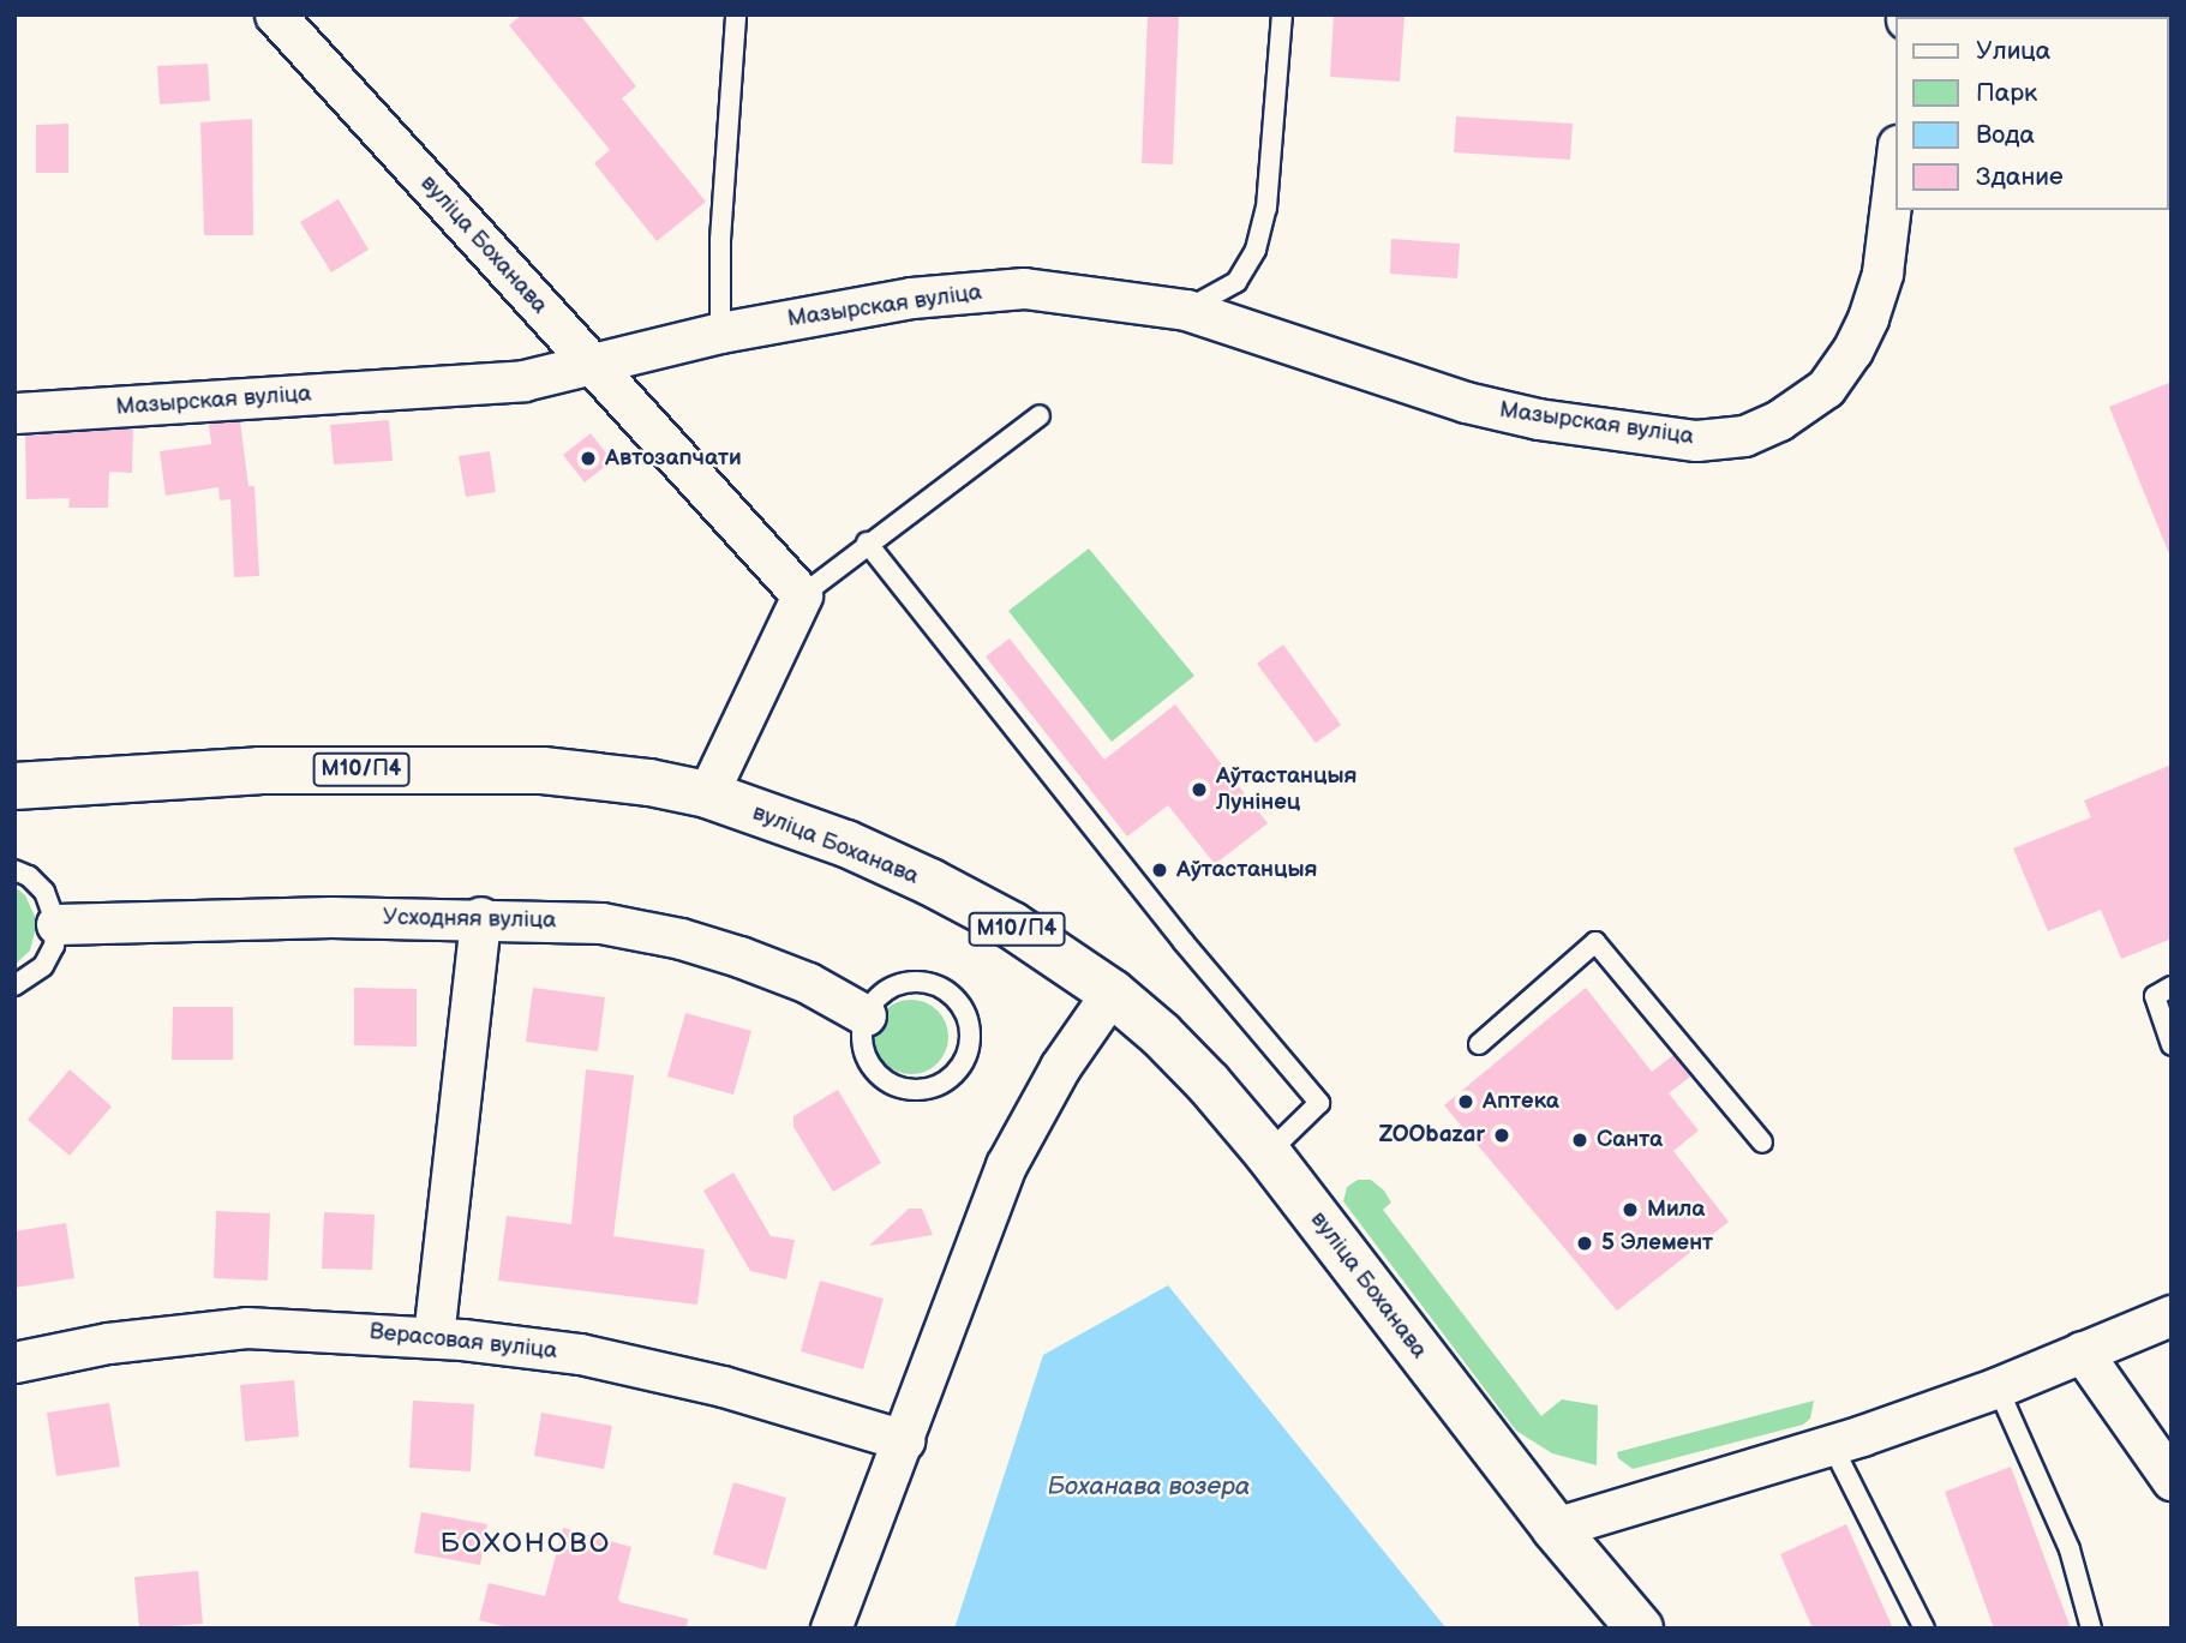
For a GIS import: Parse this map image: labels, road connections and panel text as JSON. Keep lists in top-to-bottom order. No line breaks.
{"streets":{"main road":["вуліца Боханава","М10/П4"],"street":["Мазырская вуліца","Усходняя вуліца","Верасовая вуліца"]},"crossings":[["вуліца Боханава","Мазырская вуліца"],["вуліца Боханава","М10/П4"]],"districts":["БОХОНОВО"],"water":["Боханава возера"],"places":["Автозапчати","Аўтастанцыя Лунінец","Аўтастанцыя","Аптека","ZOObazar","Санта","Мила","5 Элемент"],"legend":["Улица","Парк","Вода","Здание"]}
